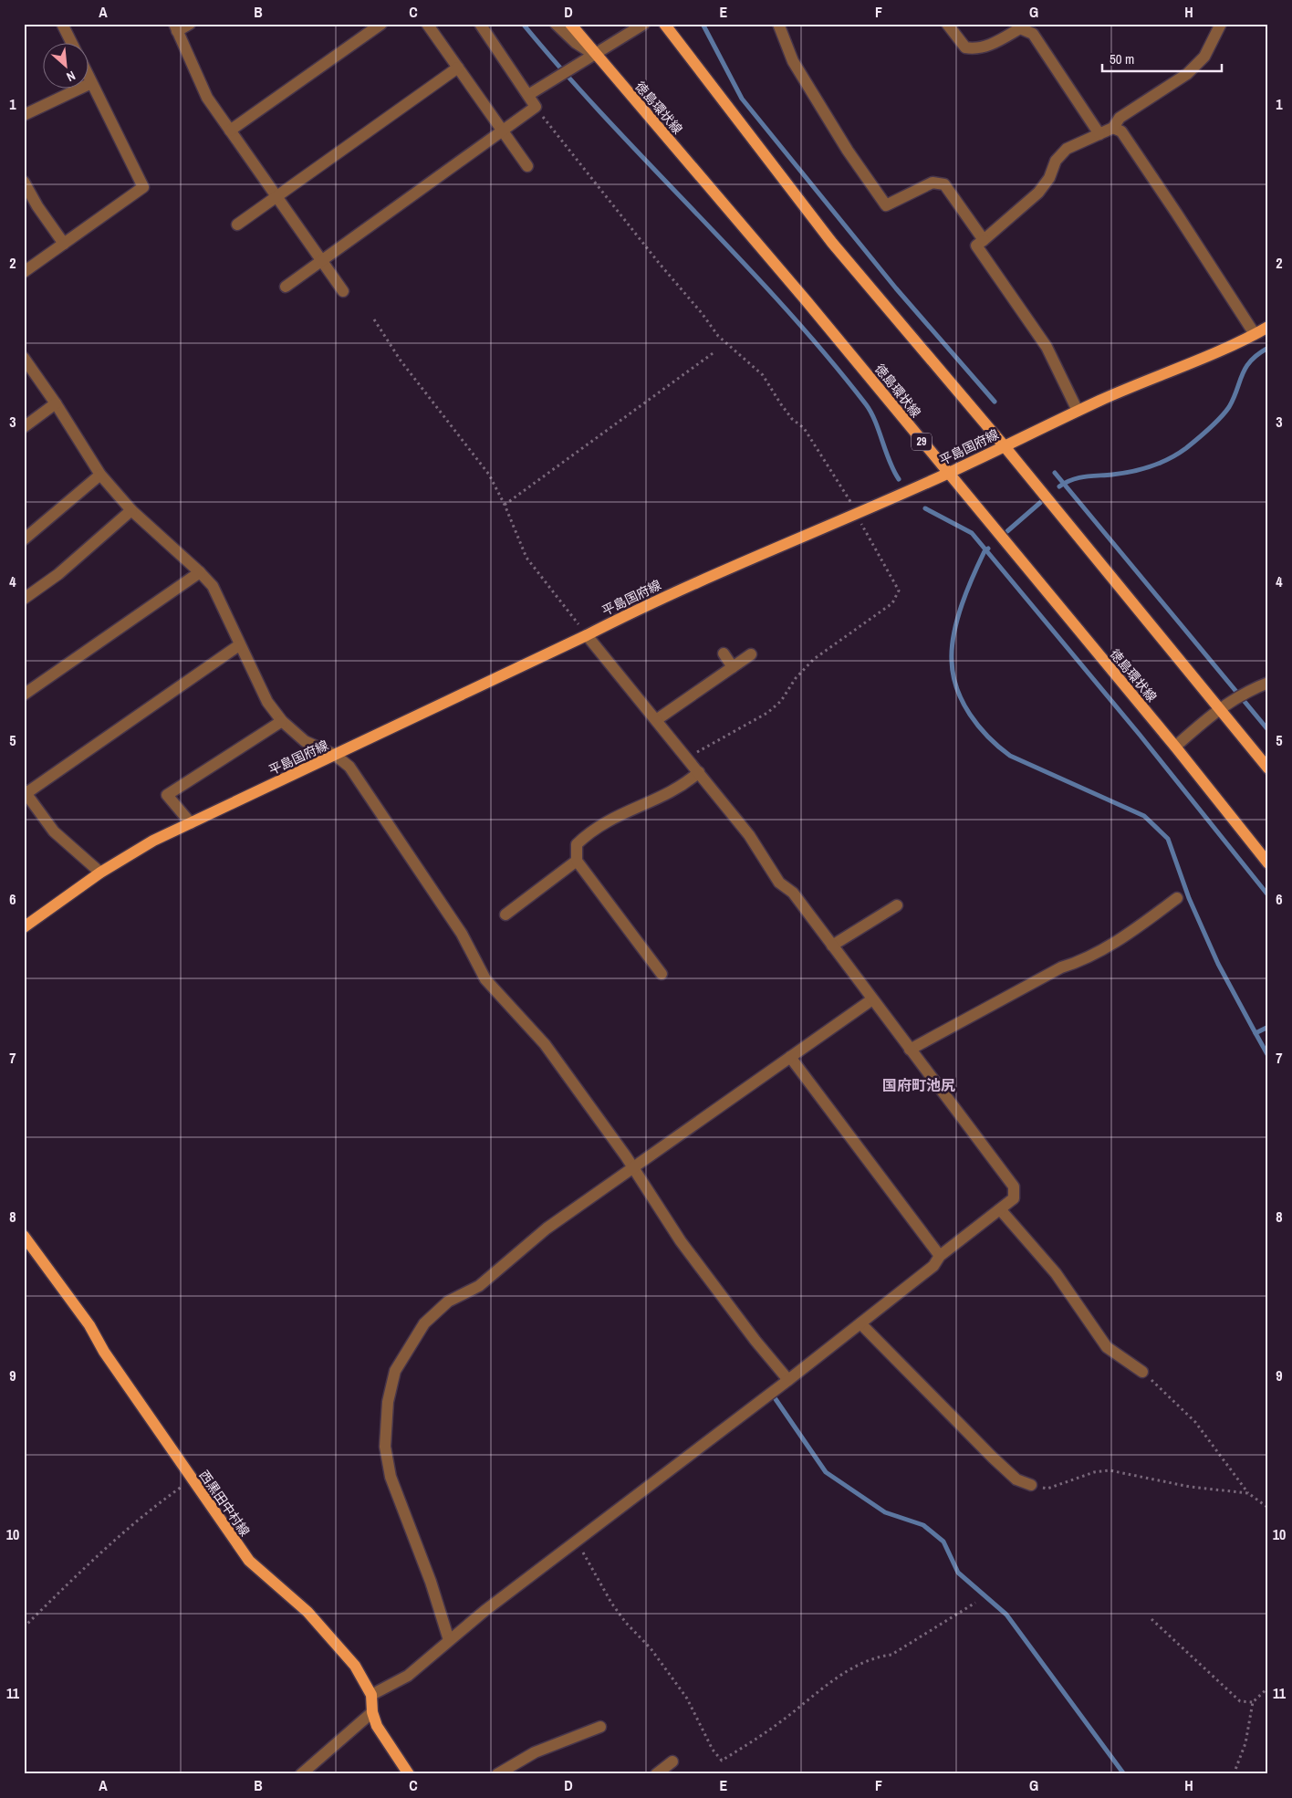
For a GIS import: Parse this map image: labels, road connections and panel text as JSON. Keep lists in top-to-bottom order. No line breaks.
{"streets":{"main road":["徳島環状線","29","平島国府線","西黒田中村線"]},"crossings":[["徳島環状線","平島国府線"]],"districts":["国府町池尻"],"scale_bar":"50 m","north":"bottom right","grid":{"columns":["A","B","C","D","E","F","G","H"],"rows":["1","2","3","4","5","6","7","8","9","10","11"]}}
